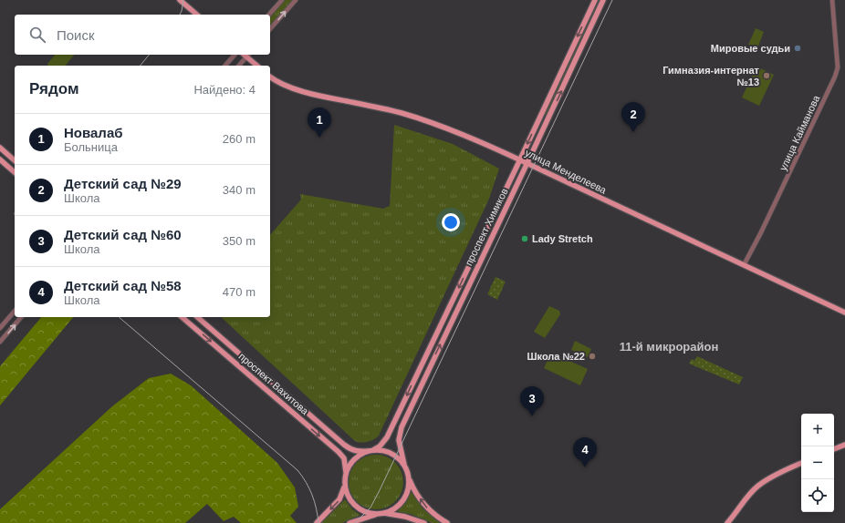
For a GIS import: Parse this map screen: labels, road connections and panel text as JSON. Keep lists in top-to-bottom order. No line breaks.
{"streets":{"main road":["улица Менделеева","проспект Химиков","проспект Вахитова"],"street":["улица Кайманова"]},"crossings":[["улица Кайманова","улица Менделеева"],["улица Менделеева","проспект Химиков"],["проспект Химиков","проспект Вахитова"]],"districts":["11-й микрорайон"],"places":["Мировые судьи","Гимназия-интернат №13","Lady Stretch","Школа №22"],"page":{"search":"Поиск","heading":["Рядом","Найдено: 4"],"pins":["2","1","3","4"],"list":[{"mark":"1","name":"Новалаб","note":"Больница","value":"260 m"},{"mark":"2","name":"Детский сад №29","note":"Школа","value":"340 m"},{"mark":"3","name":"Детский сад №60","note":"Школа","value":"350 m"},{"mark":"4","name":"Детский сад №58","note":"Школа","value":"470 m"}],"map_buttons":["+","−"]}}
